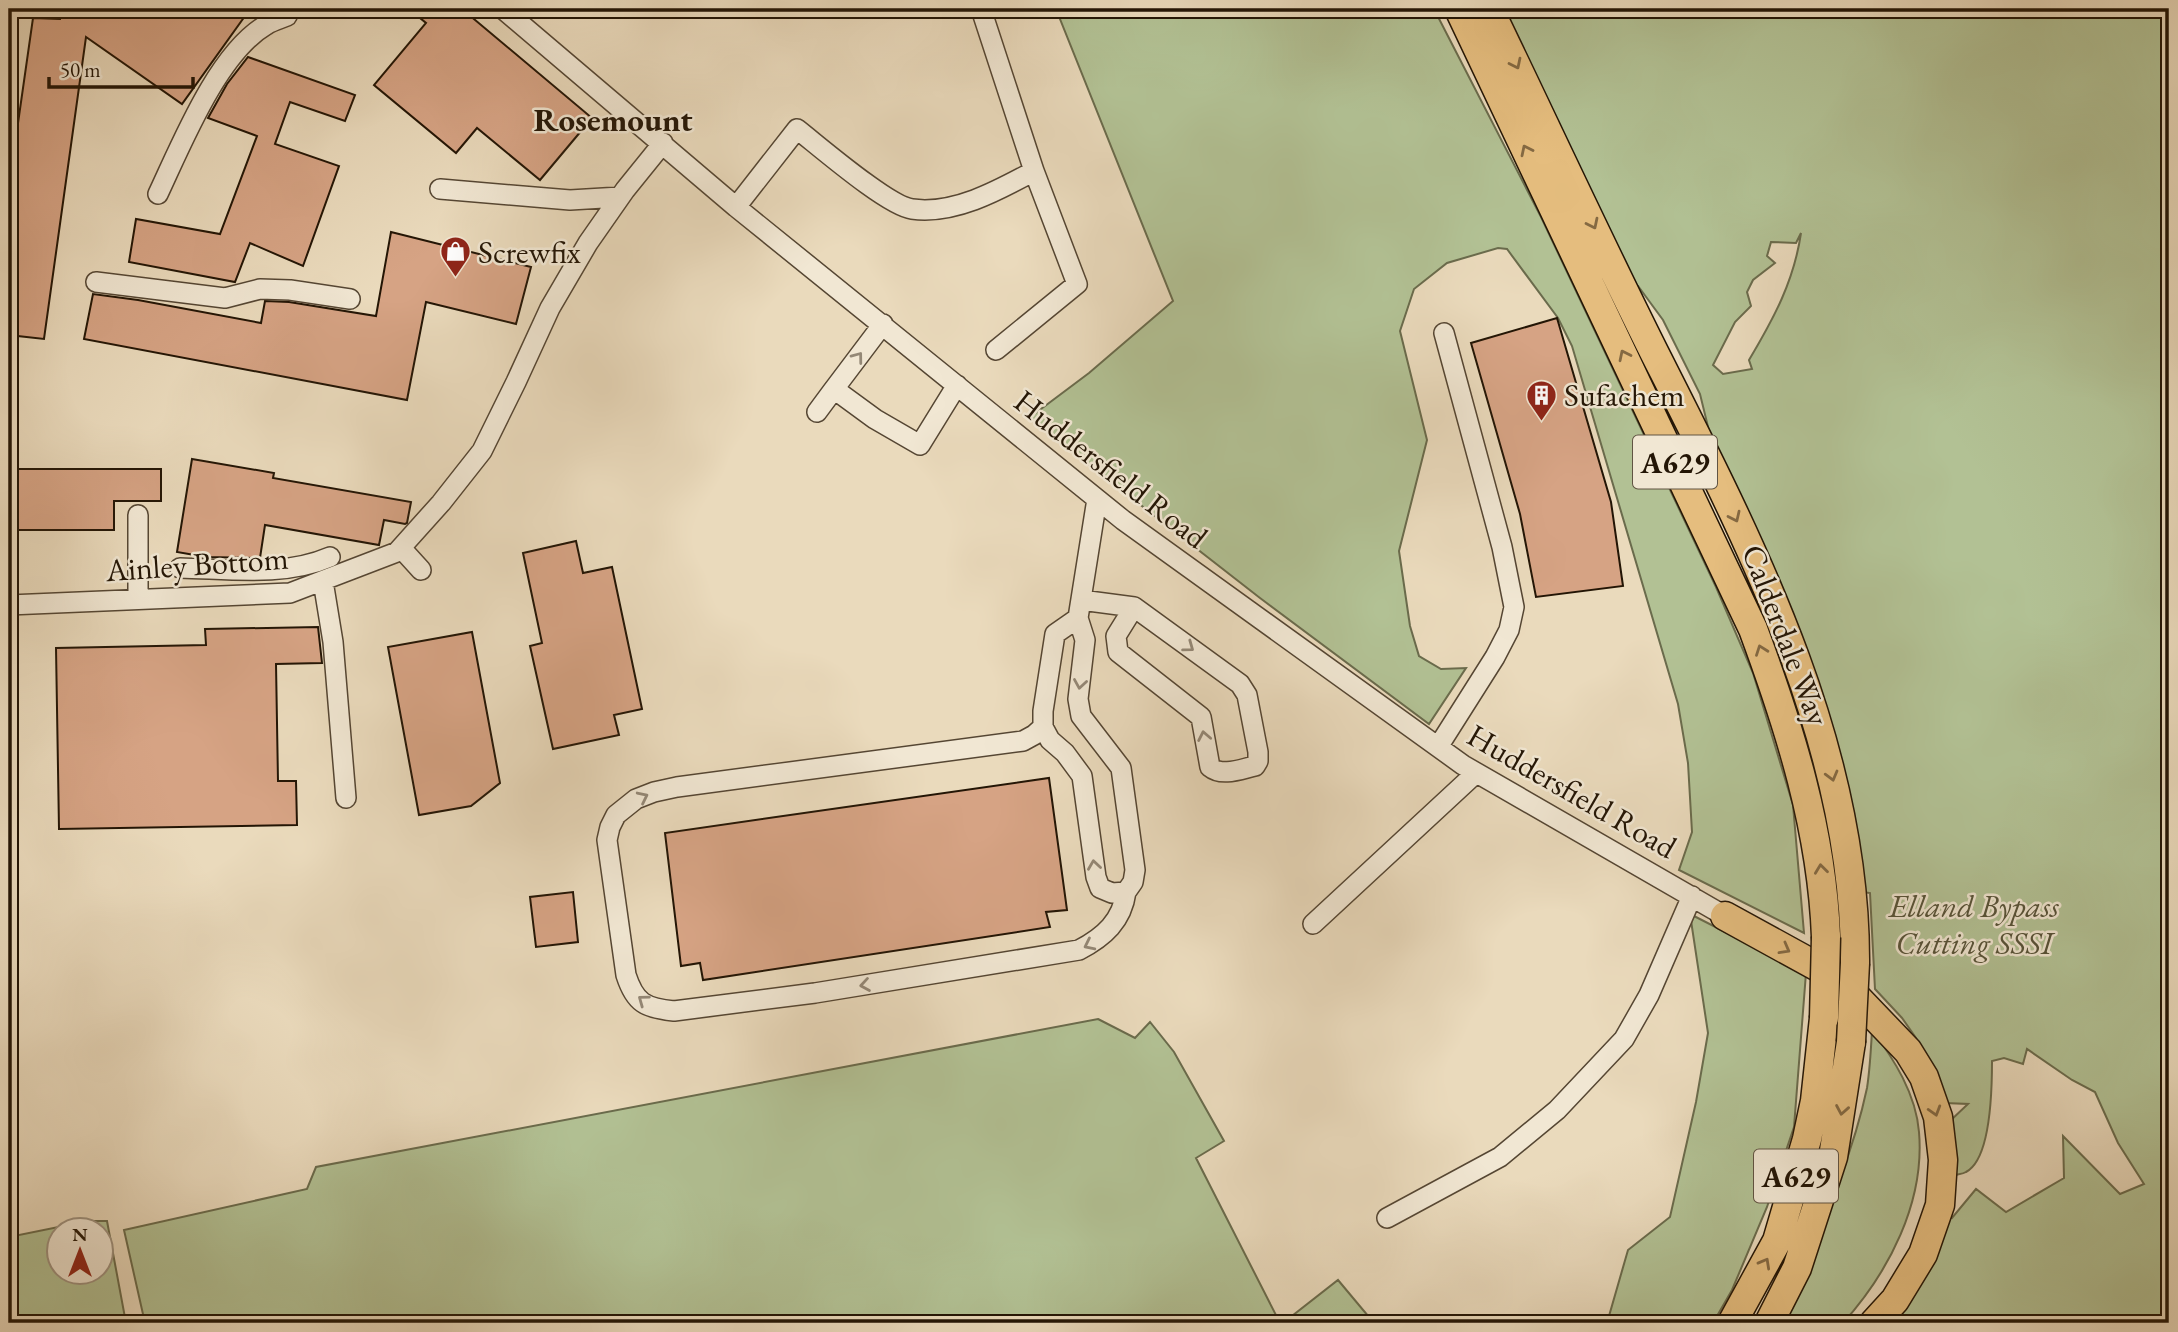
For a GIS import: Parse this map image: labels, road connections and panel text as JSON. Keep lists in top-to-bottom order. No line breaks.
{"streets":{"highway":["A629","Calderdale Way"],"street":["Huddersfield Road","Ainley Bottom"]},"crossings":[["Huddersfield Road","Ainley Bottom"]],"districts":["Rosemount"],"parks":["Elland Bypass Cutting SSSI"],"places":{"shop":["Screwfix"],"building":["Sufachem"]},"scale_bar":"50 m","north":"top"}
